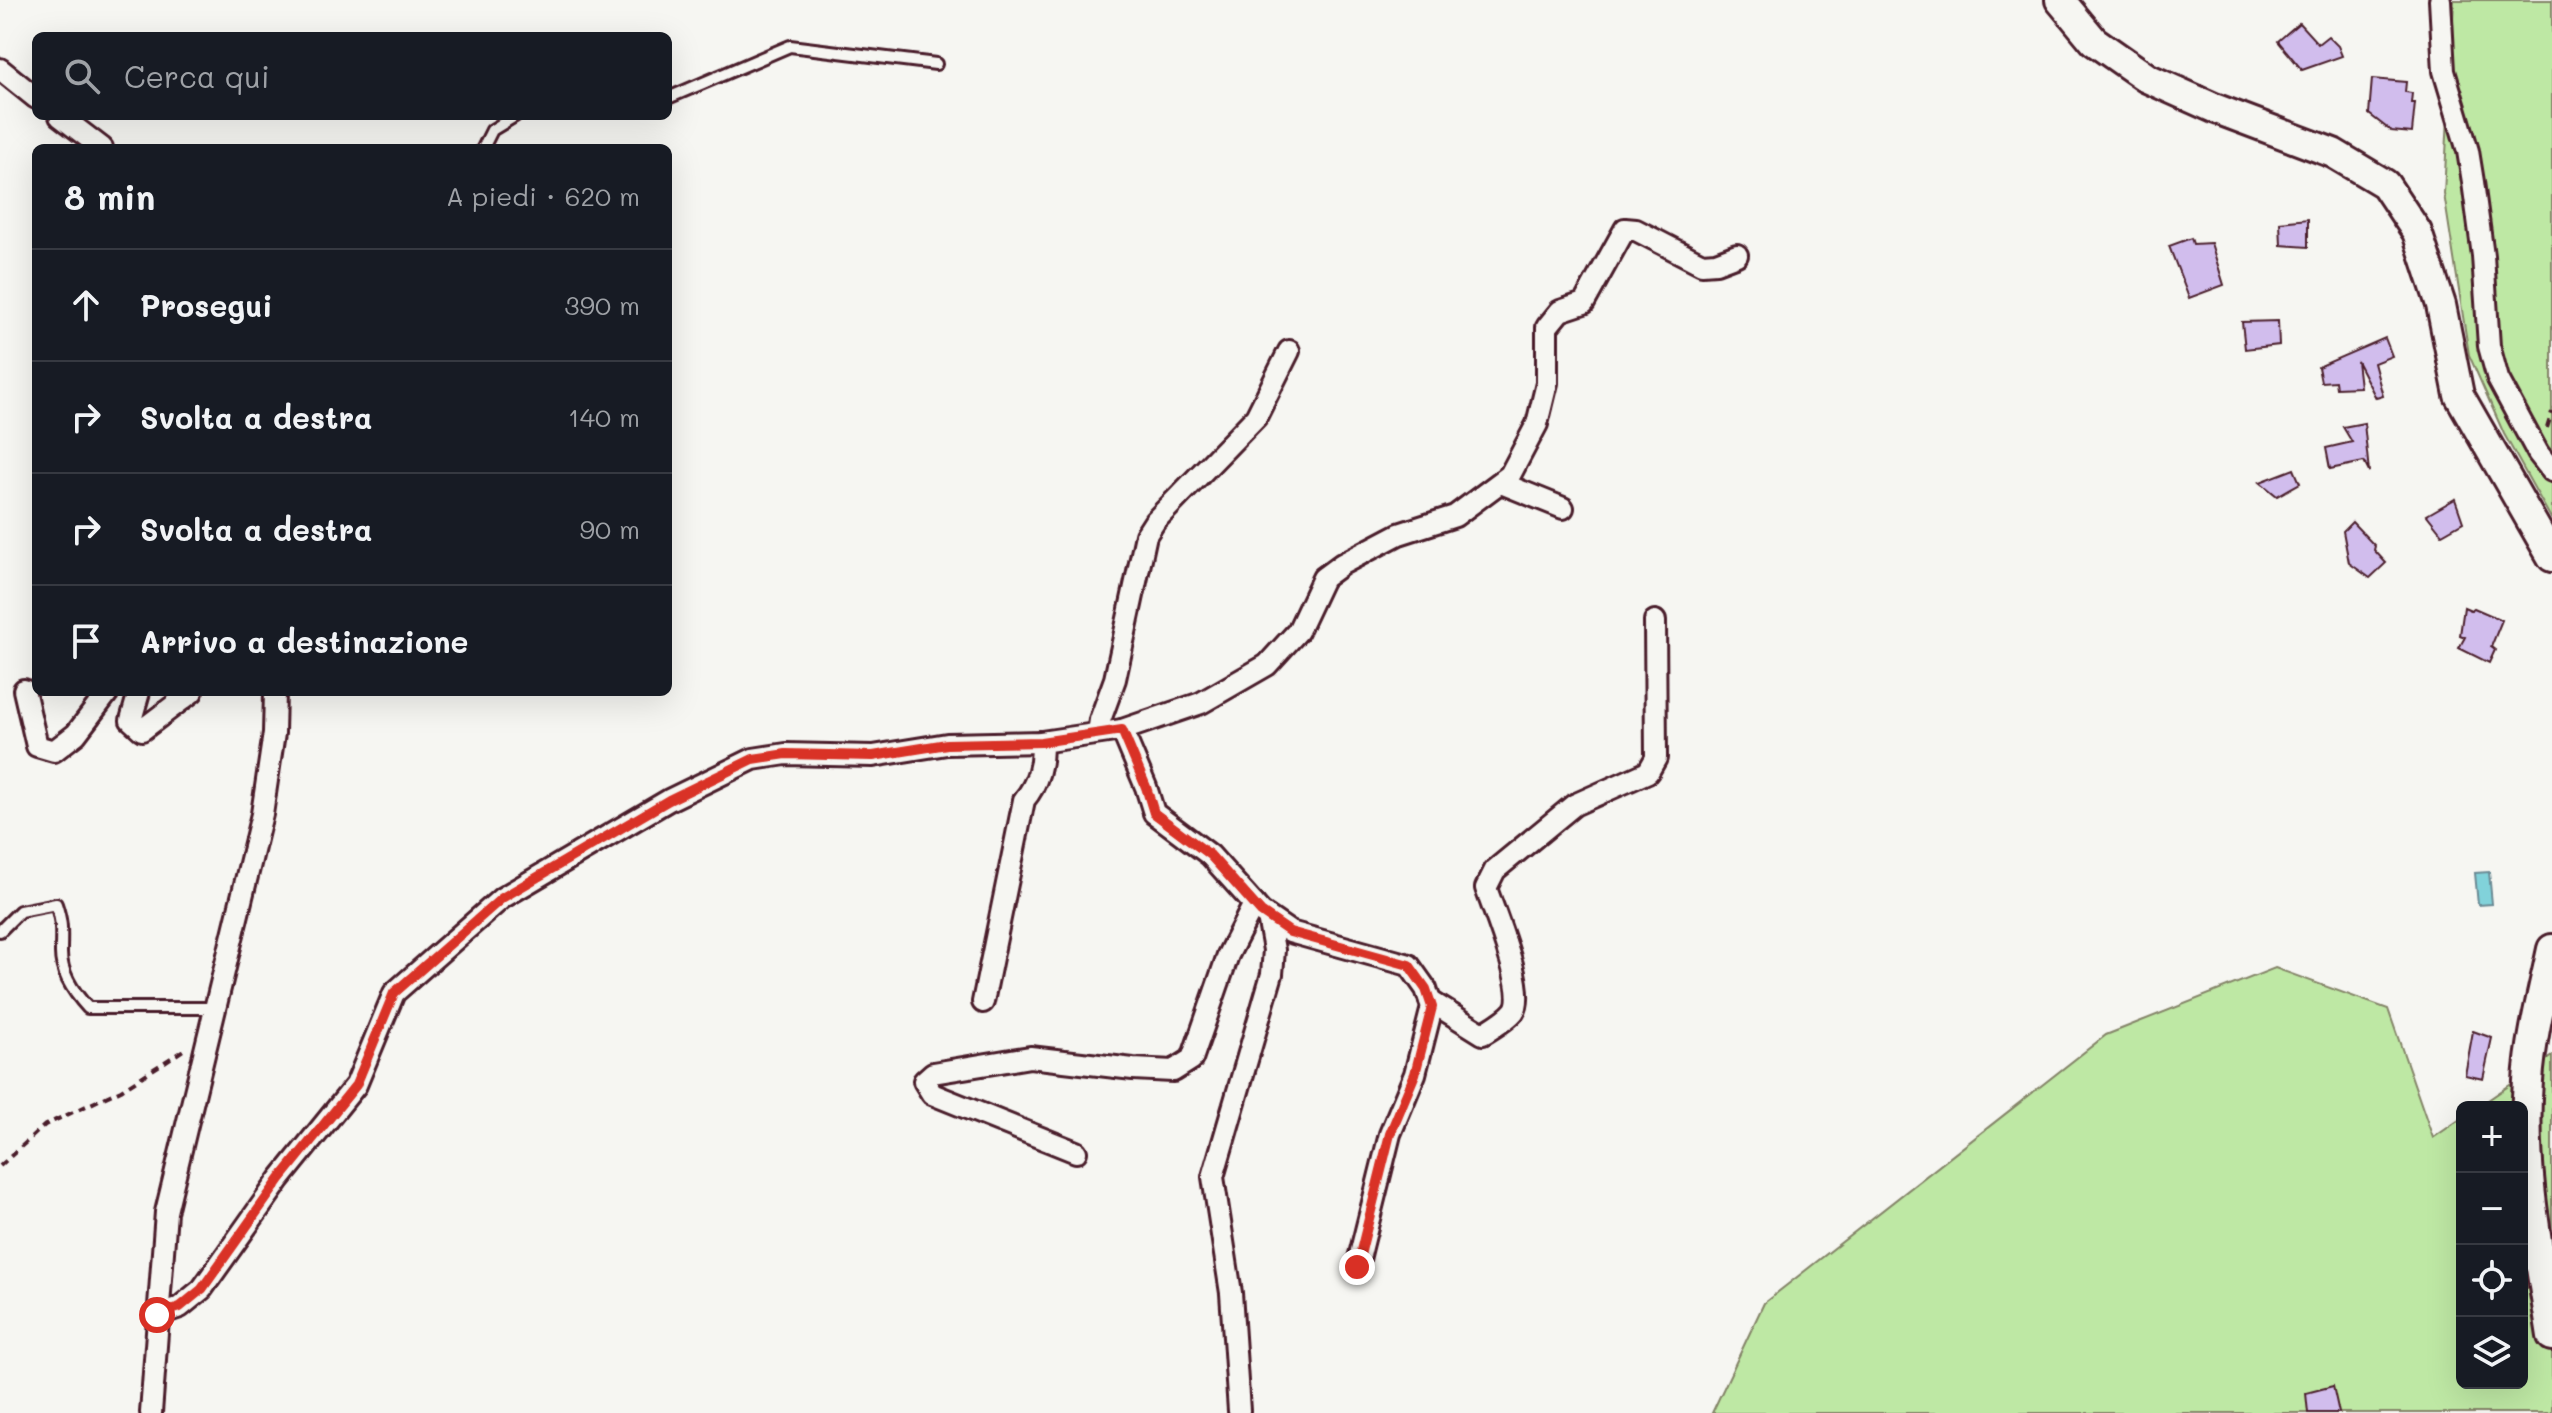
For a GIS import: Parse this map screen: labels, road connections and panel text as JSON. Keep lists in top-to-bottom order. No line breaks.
{"page":{"search":"Cerca qui","heading":["8 min","A piedi · 620 m"],"list":[["Prosegui","390 m"],["Svolta a destra","140 m"],["Svolta a destra","90 m"],"Arrivo a destinazione"],"map_buttons":["+","−"]}}
